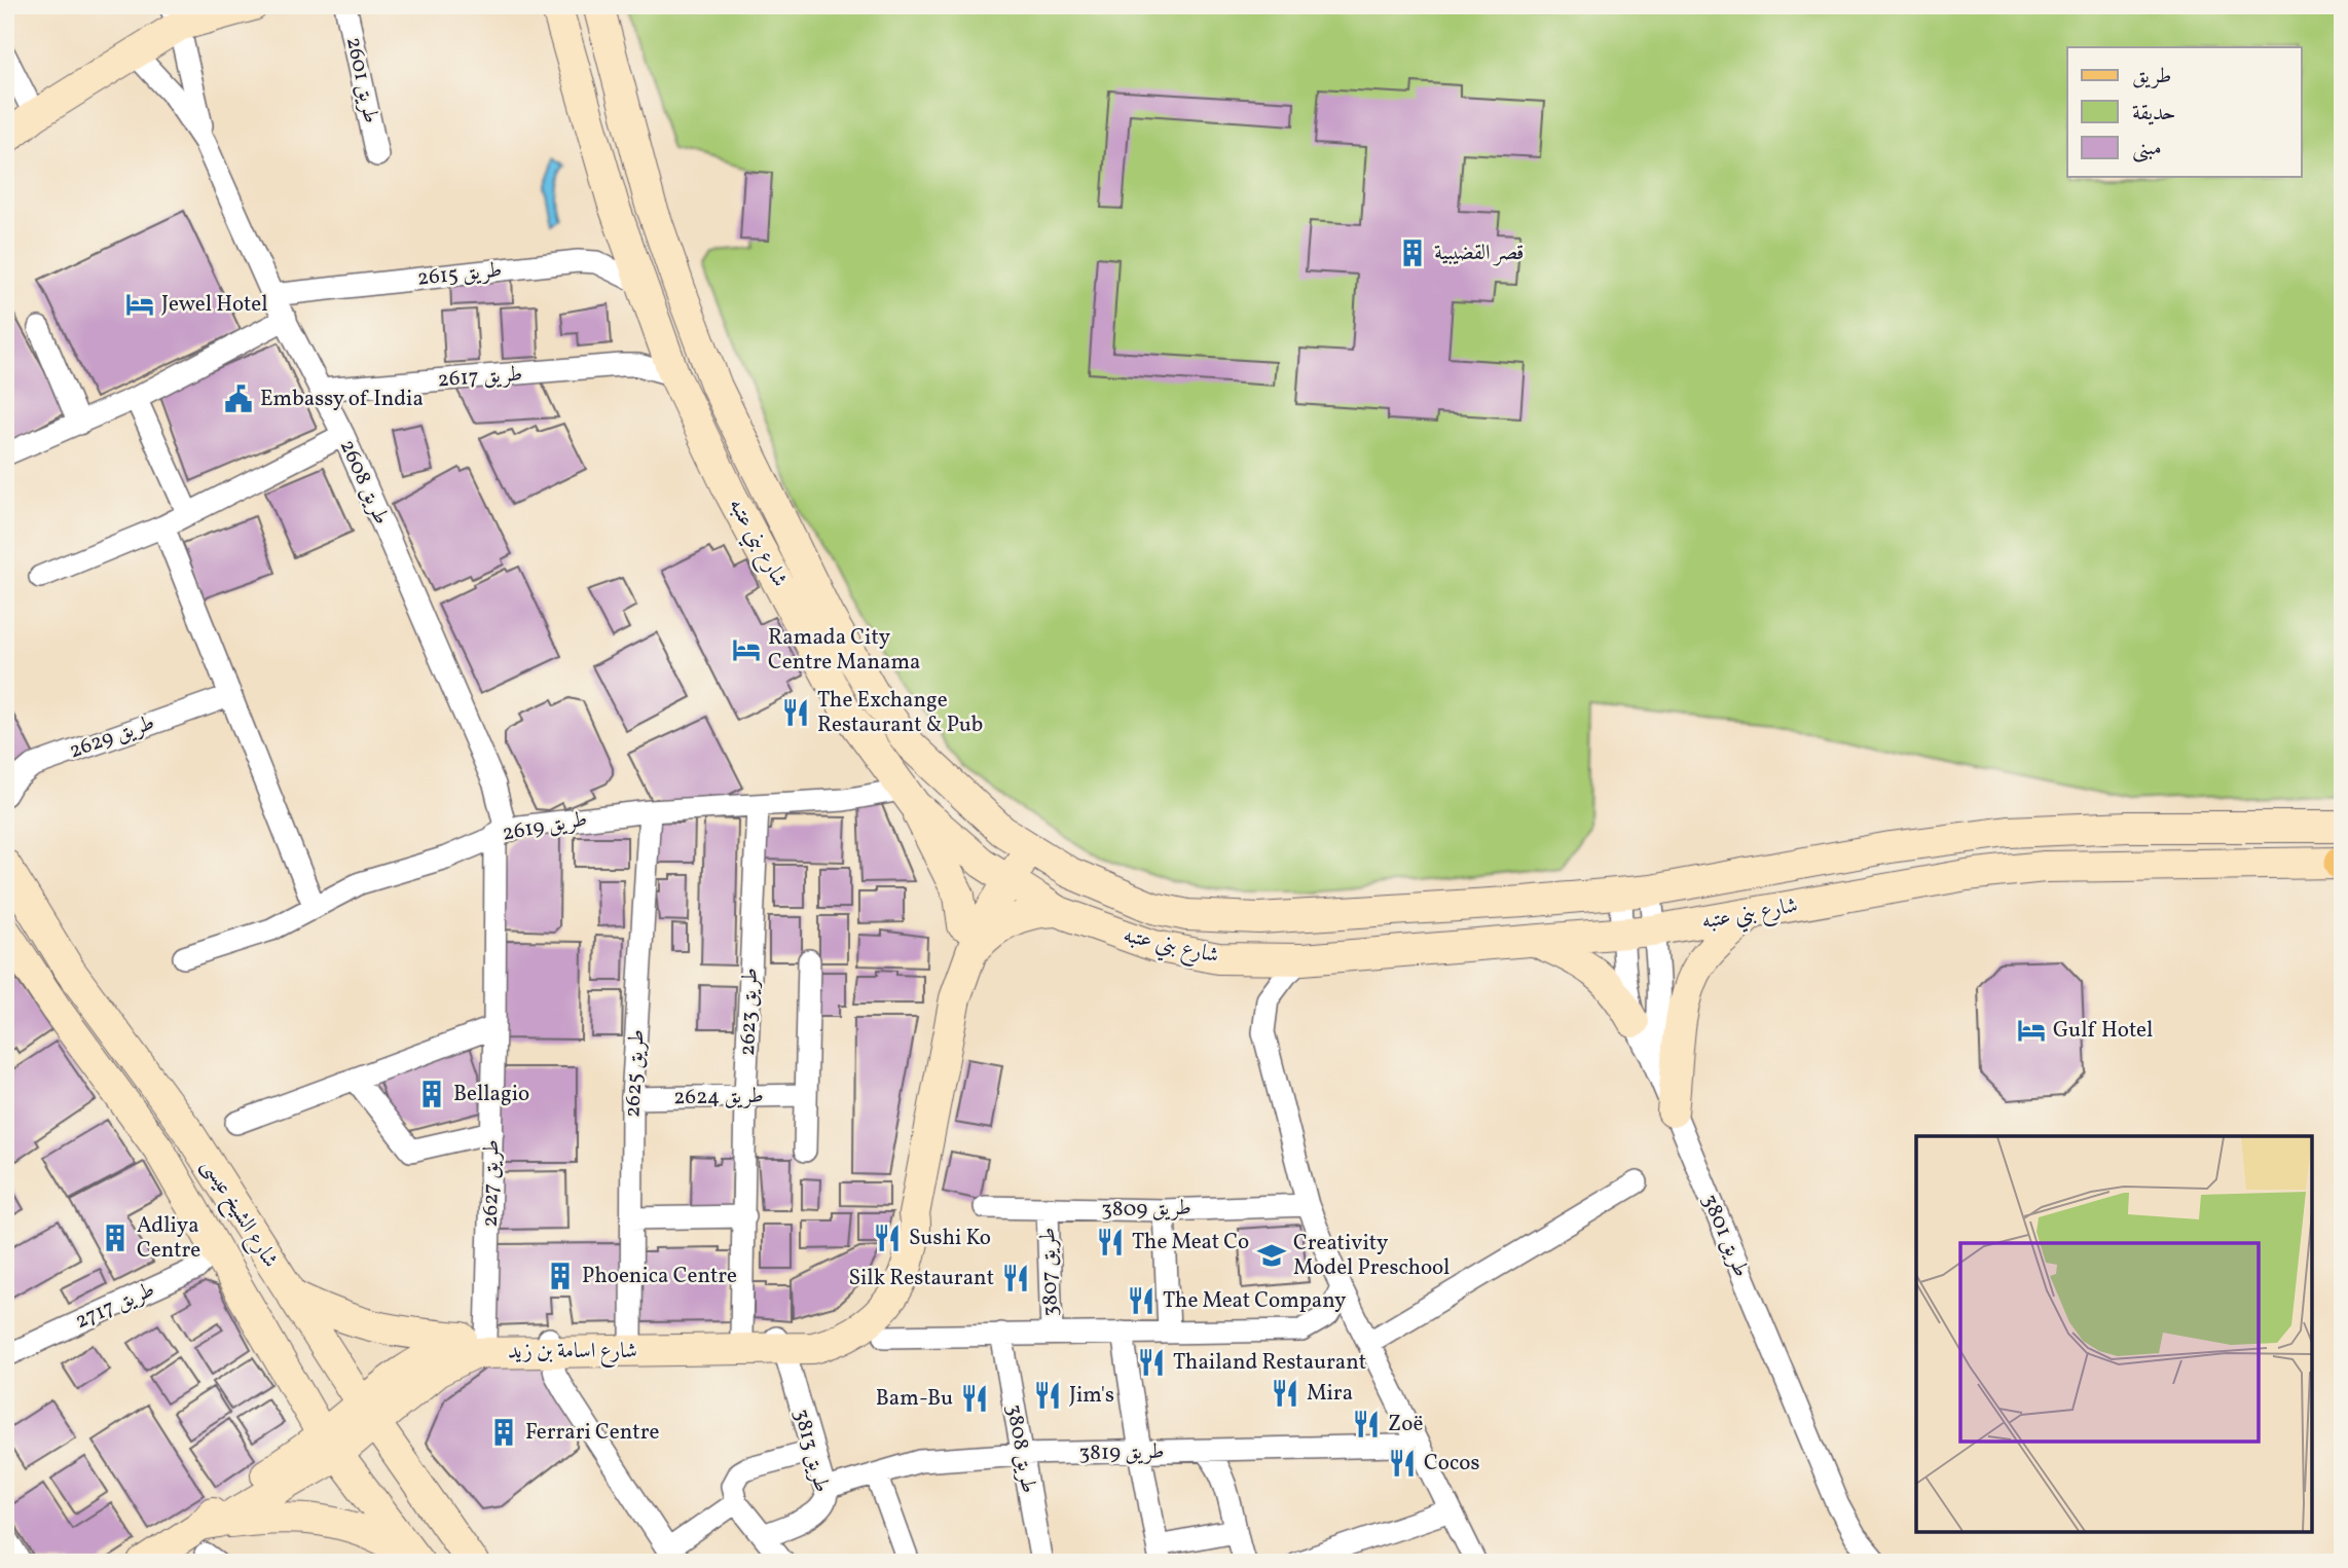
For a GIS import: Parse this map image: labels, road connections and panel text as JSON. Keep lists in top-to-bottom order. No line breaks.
{"streets":{"main road":["شارع بني عتبه","شارع الشيخ عيسى","شارع اسامة بن زيد"],"street":["طريق 2601","طريق 2615","طريق 2617","طريق 2608","طريق 2629","طريق 2619","طريق 2623","طريق 2625","طريق 2624","طريق 2627","طريق 3809","طريق 3801","طريق 3807","طريق 2717","طريق 3808","طريق 3813","طريق 3819"]},"crossings":[["طريق 2615","طريق 2608"],["طريق 2615","شارع بني عتبه"],["طريق 2617","طريق 2608"],["طريق 2617","شارع بني عتبه"],["طريق 2608","طريق 2619"],["طريق 2608","طريق 2627"],["شارع بني عتبه","طريق 2619"],["شارع بني عتبه","شارع اسامة بن زيد"],["طريق 2619","طريق 2623"],["طريق 2619","طريق 2625"],["طريق 2619","طريق 2627"],["طريق 2623","طريق 2624"],["طريق 2623","شارع اسامة بن زيد"],["طريق 2625","طريق 2624"],["طريق 2625","شارع اسامة بن زيد"],["طريق 2627","شارع اسامة بن زيد"],["طريق 3809","طريق 3807"],["شارع الشيخ عيسى","طريق 2717"],["شارع الشيخ عيسى","شارع اسامة بن زيد"],["شارع اسامة بن زيد","طريق 3813"],["طريق 3808","طريق 3819"],["طريق 3813","طريق 3819"]],"places":{"building":["قصر القضيبية","Bellagio","Adliya Centre","Phoenica Centre","Ferrari Centre"],"hotel":["Jewel Hotel","Ramada City Centre Manama","Gulf Hotel"],"public building":["Embassy of India"],"restaurant":["The Exchange Restaurant & Pub","Sushi Ko","The Meat Co","Silk Restaurant","The Meat Company","Thailand Restaurant","Mira","Jim's","Bam-Bu","Zoë","Cocos"],"school or university":["Creativity Model Preschool"]},"legend":["طريق","حديقة","مبنى"]}
